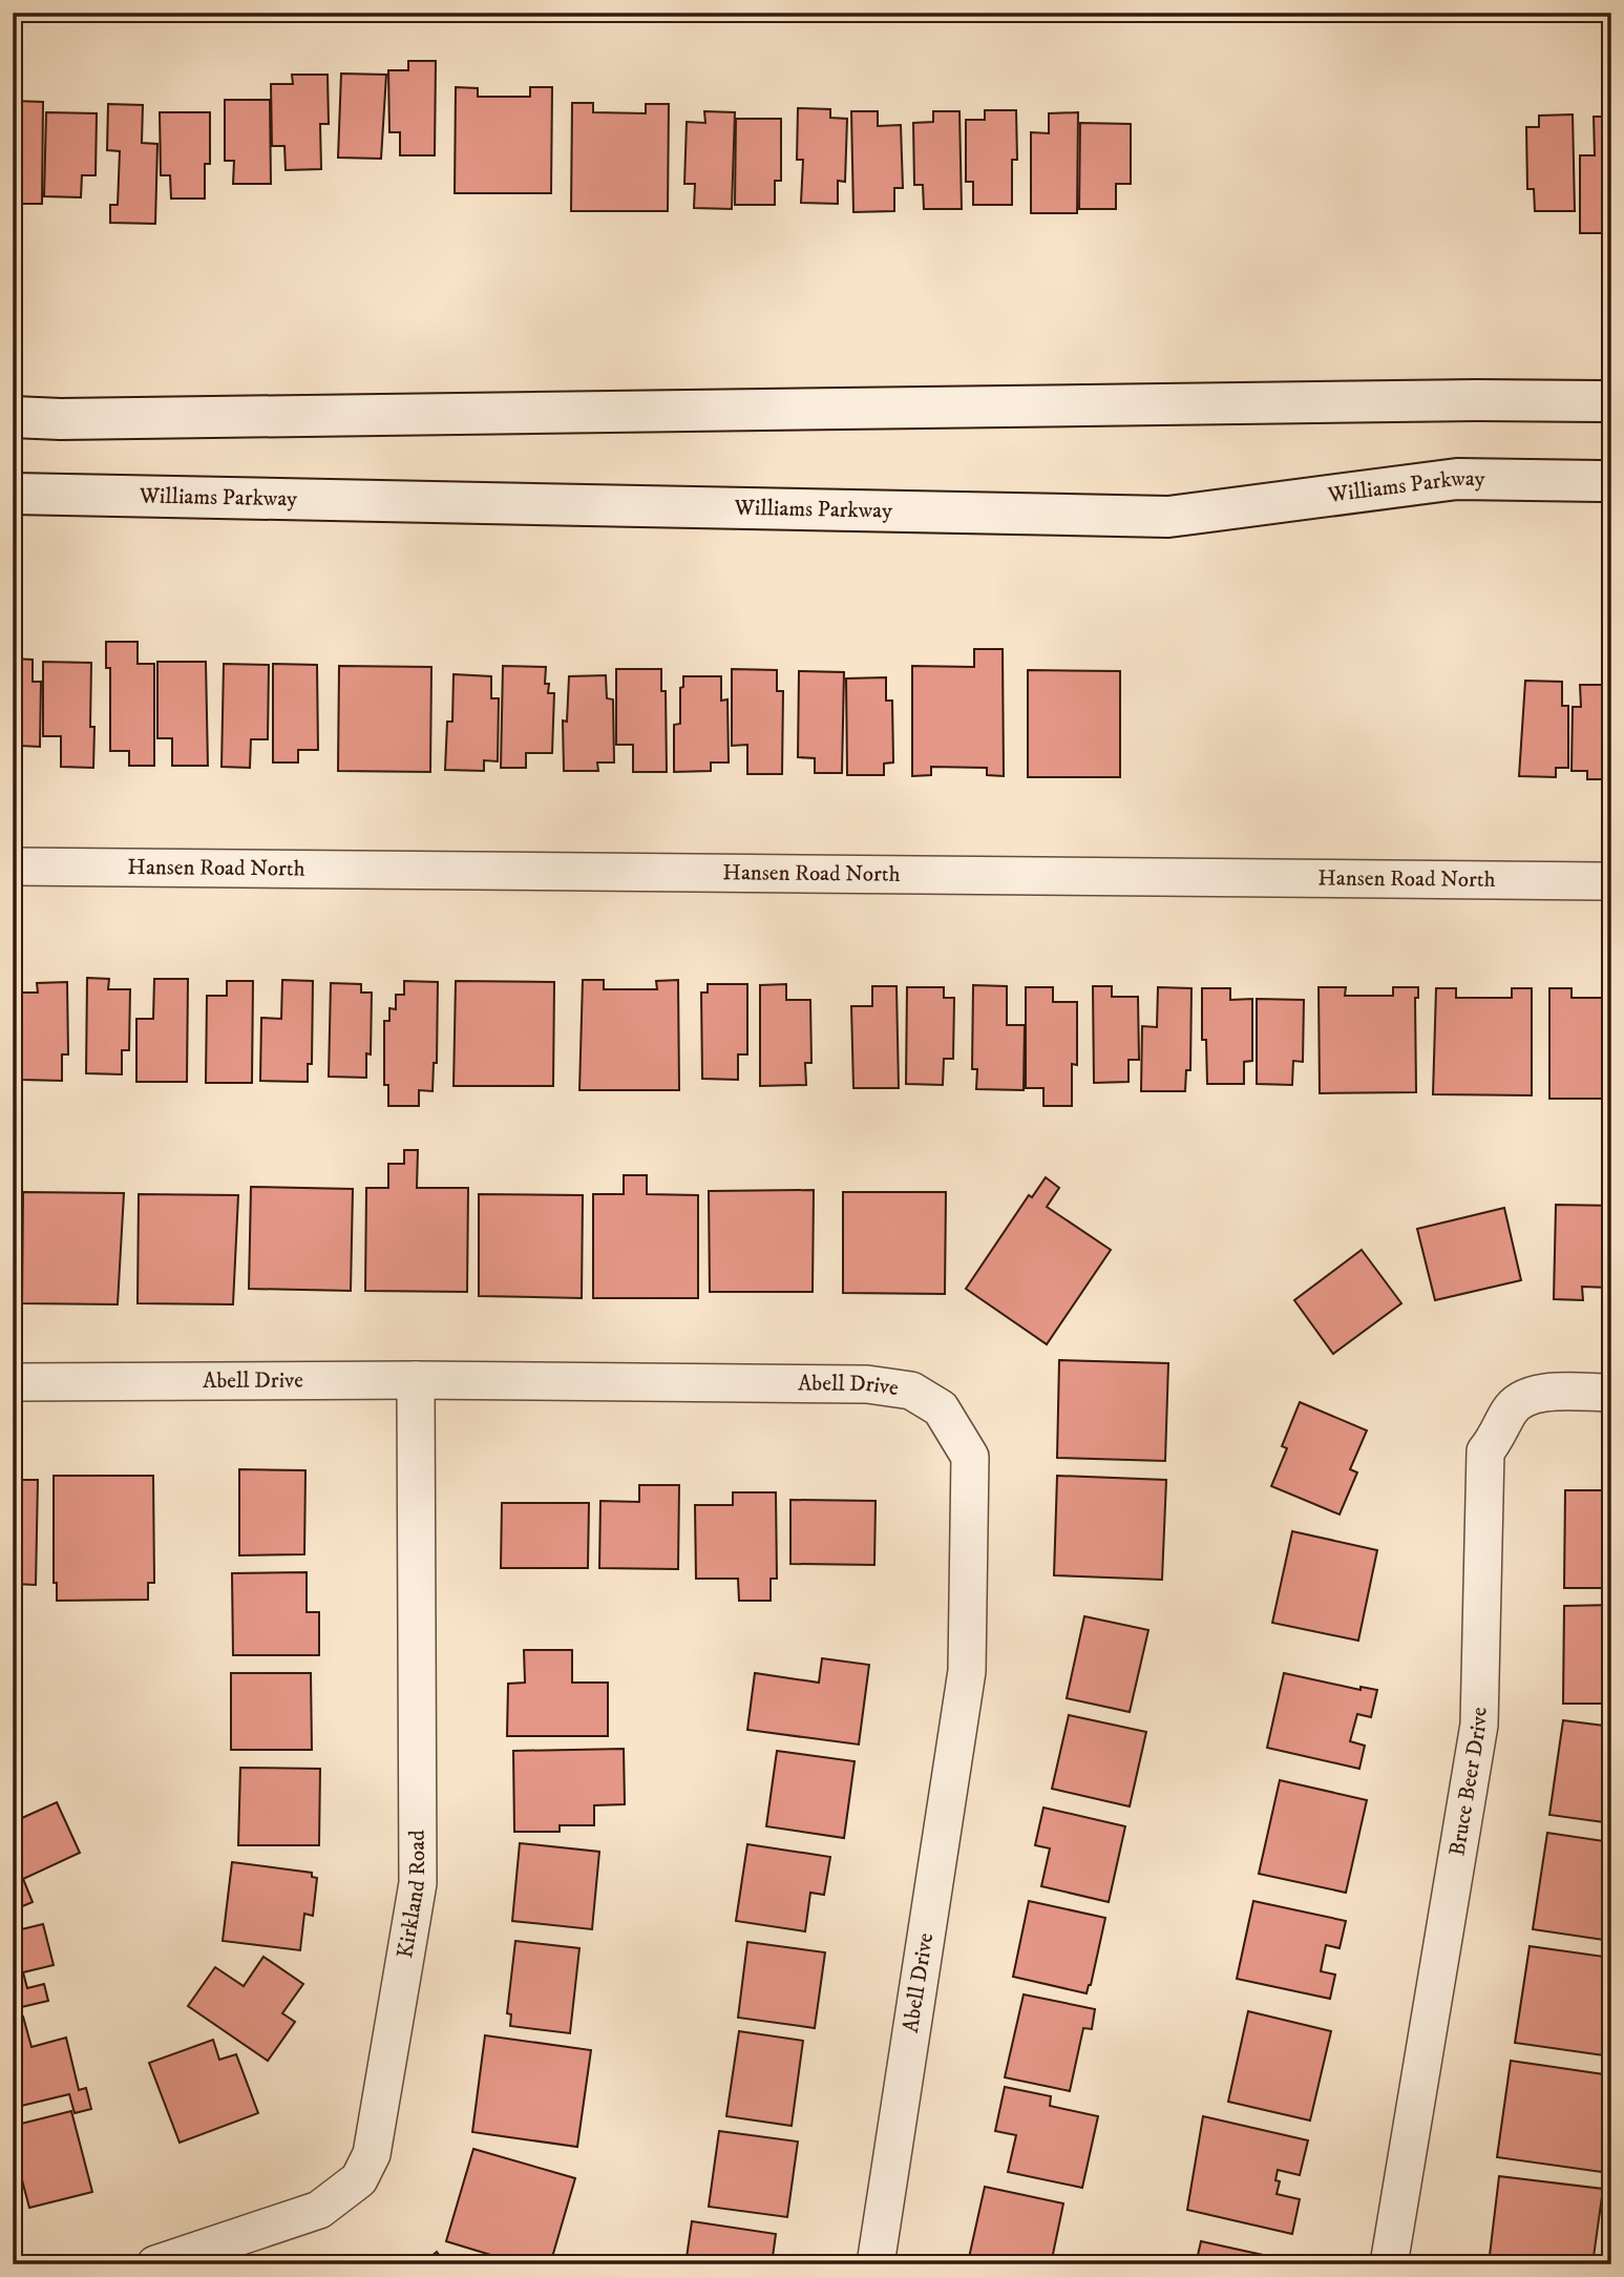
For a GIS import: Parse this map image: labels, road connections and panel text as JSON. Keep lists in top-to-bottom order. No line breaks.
{"streets":{"main road":["Williams Parkway"],"street":["Hansen Road North","Abell Drive","Bruce Beer Drive","Kirkland Road"]},"crossings":[["Abell Drive","Kirkland Road"]]}
